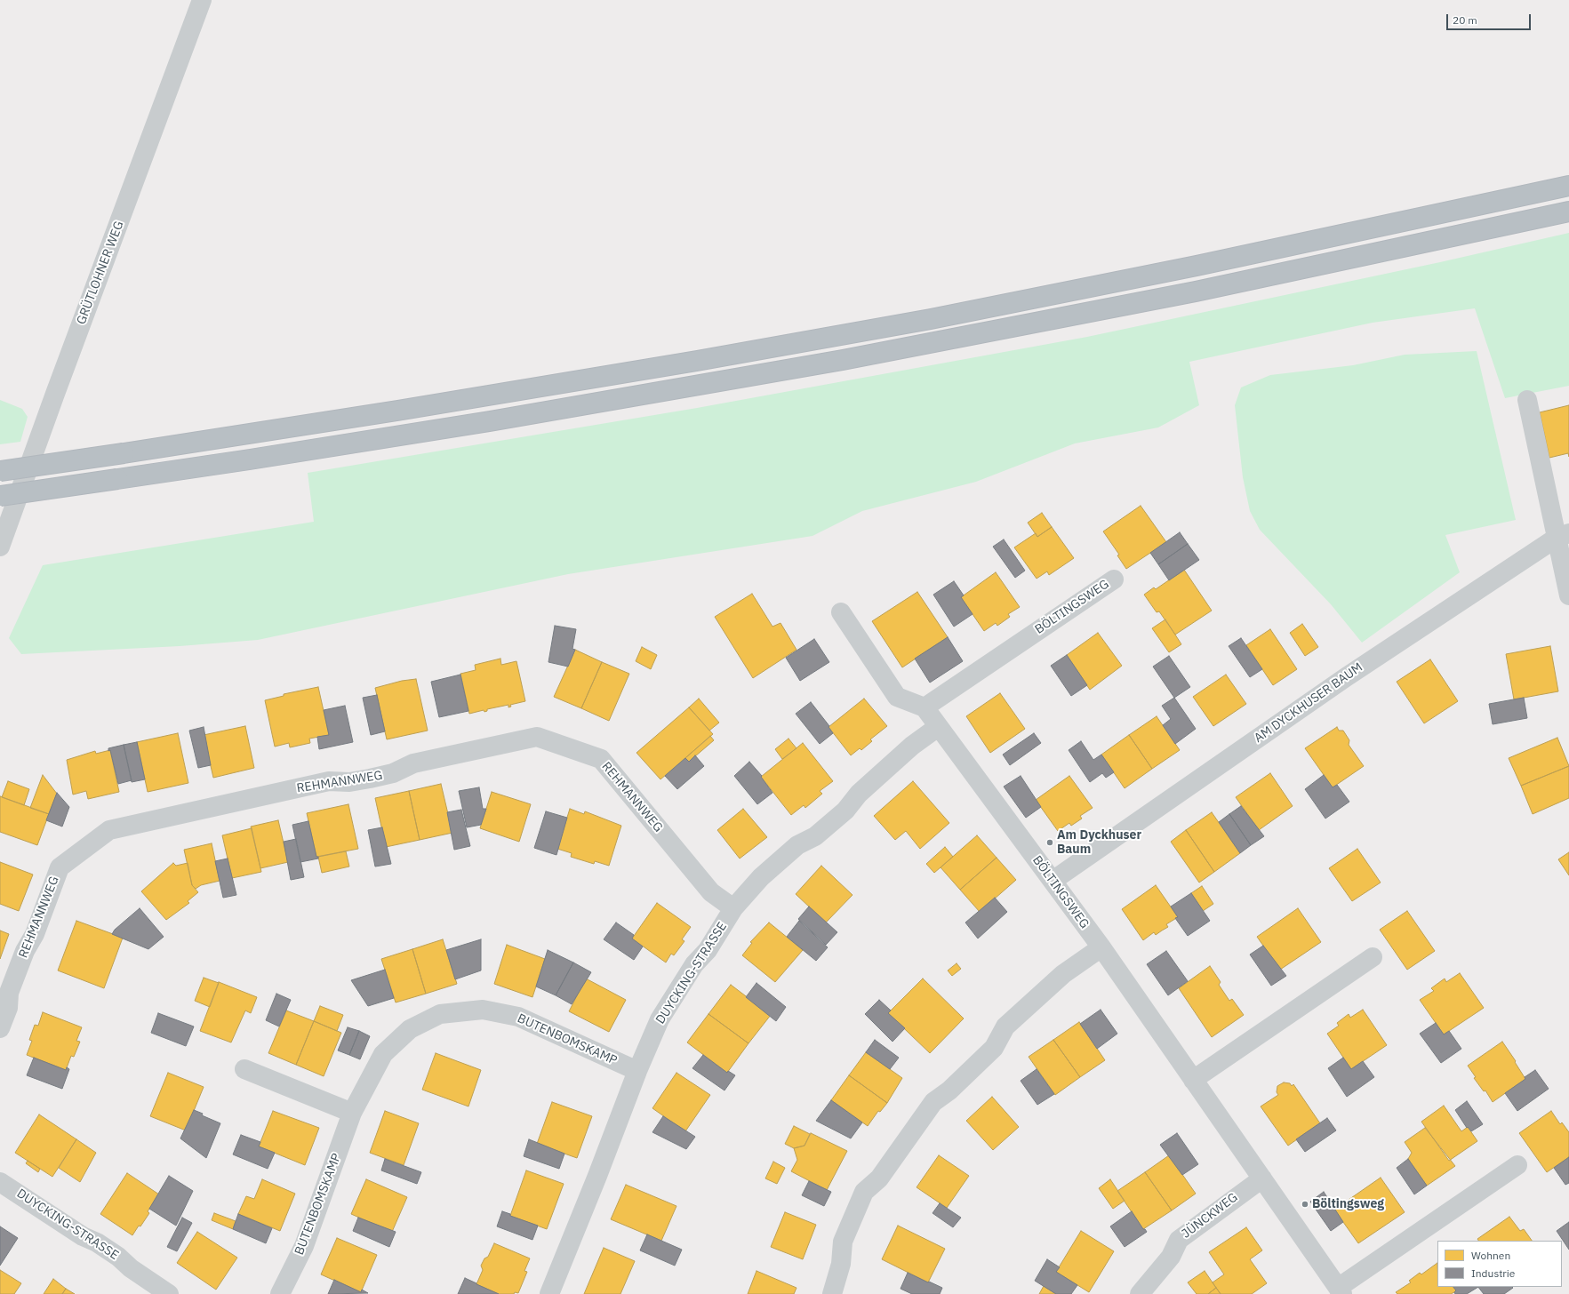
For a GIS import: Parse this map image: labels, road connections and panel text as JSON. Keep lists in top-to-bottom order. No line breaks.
{"streets":{"street":["GRÜTLOHNER WEG","BÖLTINGSWEG","AM DYCKHUSER BAUM","REHMANNWEG","DUYCKING-STRASSE","BUTENBOMSKAMP","JÜNCKWEG"]},"crossings":[["BÖLTINGSWEG","AM DYCKHUSER BAUM"],["BÖLTINGSWEG","DUYCKING-STRASSE"],["BÖLTINGSWEG","JÜNCKWEG"],["REHMANNWEG","DUYCKING-STRASSE"],["DUYCKING-STRASSE","BUTENBOMSKAMP"]],"places":["Am Dyckhuser Baum","Böltingsweg"],"legend":["Wohnen","Industrie"],"scale_bar":"20 m"}
